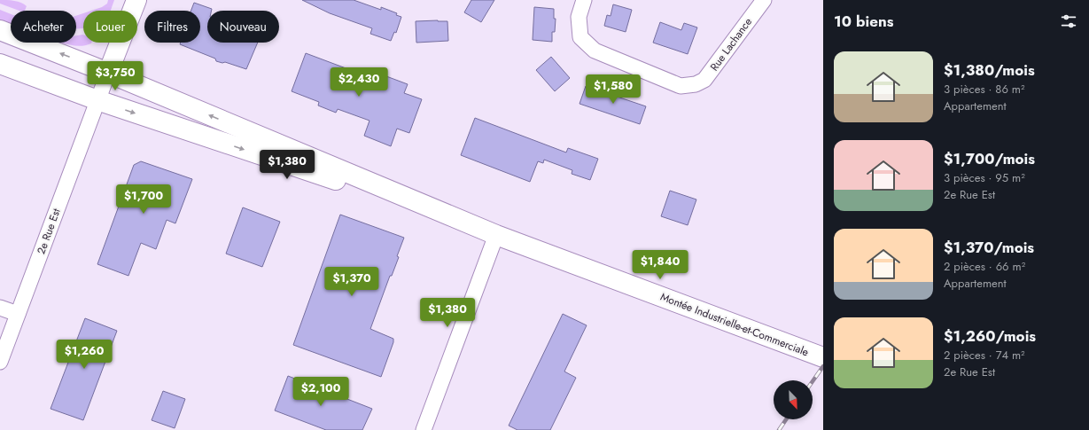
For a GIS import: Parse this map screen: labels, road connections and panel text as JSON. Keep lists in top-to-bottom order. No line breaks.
{"streets":{"main road":["Montée Industrielle-et-Commerciale"],"street":["Rue Lachance","2e Rue Est"]},"crossings":[["2e Rue Est","Montée Industrielle-et-Commerciale"]],"north":"bottom right","page":{"heading":"10 biens","chip":["Acheter","Louer","Filtres","Nouveau"],"list":[{"name":"$1,380/mois","note":"3 pièces · 86 m² · Appartement"},{"name":"$1,700/mois","note":"3 pièces · 95 m² · 2e Rue Est"},{"name":"$1,370/mois","note":"2 pièces · 66 m² · Appartement"},{"name":"$1,260/mois","note":"2 pièces · 74 m² · 2e Rue Est"}],"price":["$3,750","$2,430","$1,580","$1,380","$1,700","$1,840","$1,370","$1,380","$1,260","$2,100"]}}
